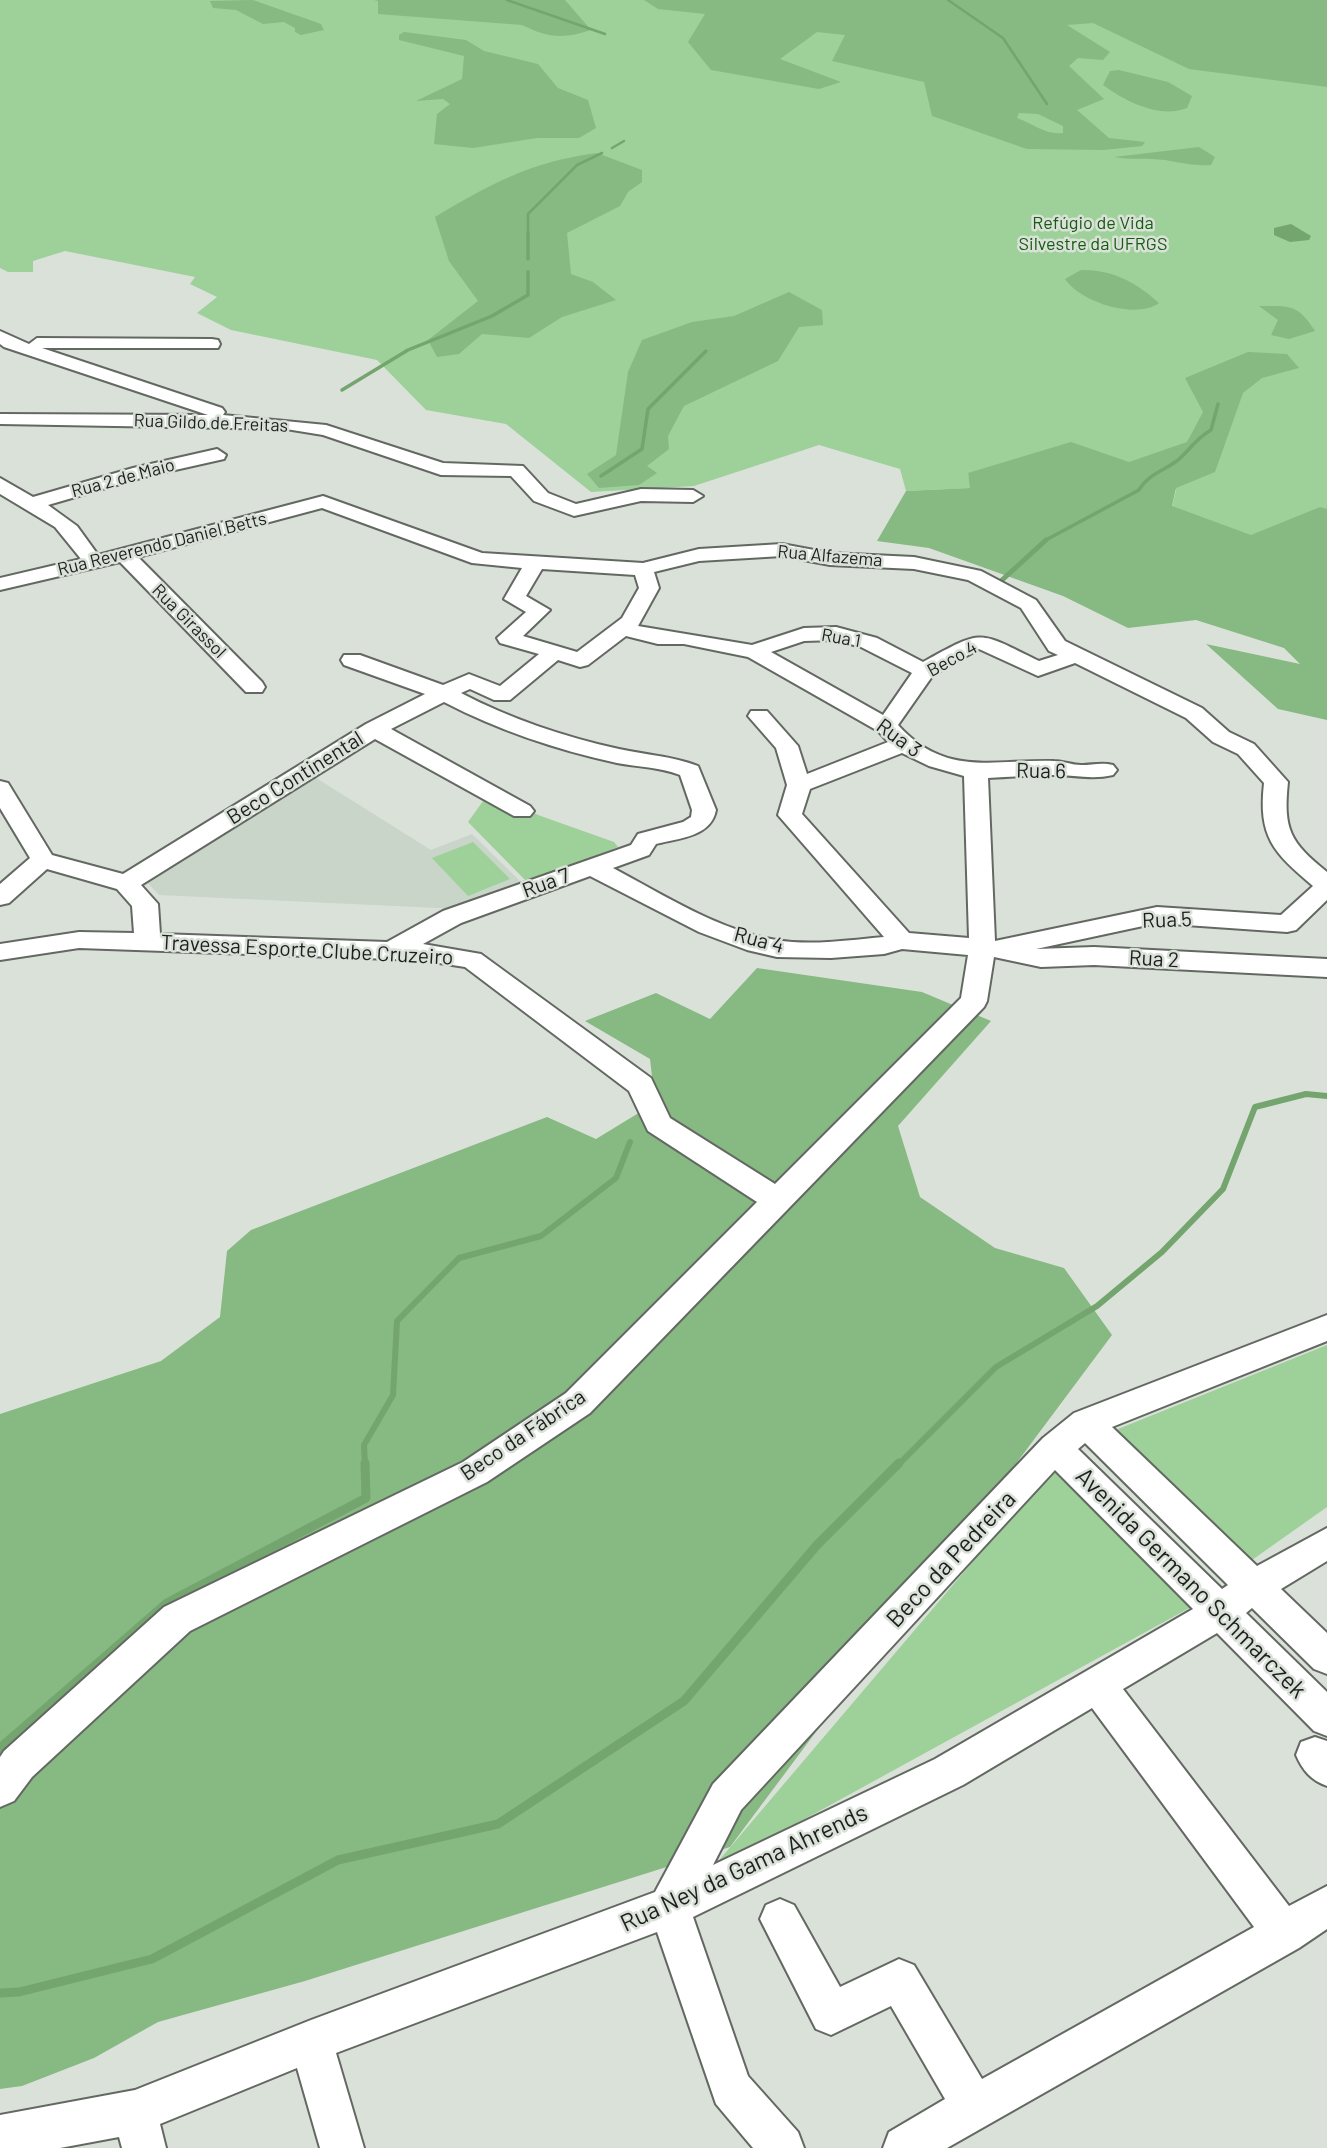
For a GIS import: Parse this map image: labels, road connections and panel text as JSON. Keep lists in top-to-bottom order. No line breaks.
{"streets":{"street":["Rua Gildo de Freitas","Rua 2 de Maio","Rua Reverendo Daniel Betts","Rua Alfazema","Rua Girassol","Rua 1","Beco 4","Rua 3","Rua 6","Beco Continental","Rua 7","Rua 5","Rua 4","Travessa Esporte Clube Cruzeiro","Rua 2","Beco da Fábrica","Beco da Pedreira","Avenida Germano Schmarczek","Rua Ney da Gama Ahrends"]},"crossings":[["Rua Reverendo Daniel Betts","Rua Alfazema"],["Rua Reverendo Daniel Betts","Rua Girassol"],["Rua Alfazema","Beco 4"],["Rua Alfazema","Rua 5"],["Rua 1","Beco 4"],["Rua 1","Rua 3"],["Beco 4","Rua 3"],["Rua 3","Rua 6"],["Beco Continental","Rua 7"],["Rua 7","Rua 4"],["Rua 7","Travessa Esporte Clube Cruzeiro"],["Rua 5","Rua 4"],["Rua 5","Rua 2"],["Rua 5","Beco da Fábrica"],["Rua 4","Rua 2"],["Rua 4","Beco da Fábrica"],["Travessa Esporte Clube Cruzeiro","Beco da Fábrica"],["Rua 2","Beco da Fábrica"],["Beco da Pedreira","Avenida Germano Schmarczek"],["Beco da Pedreira","Rua Ney da Gama Ahrends"],["Avenida Germano Schmarczek","Rua Ney da Gama Ahrends"]],"parks":["Refúgio de Vida Silvestre da UFRGS"]}
